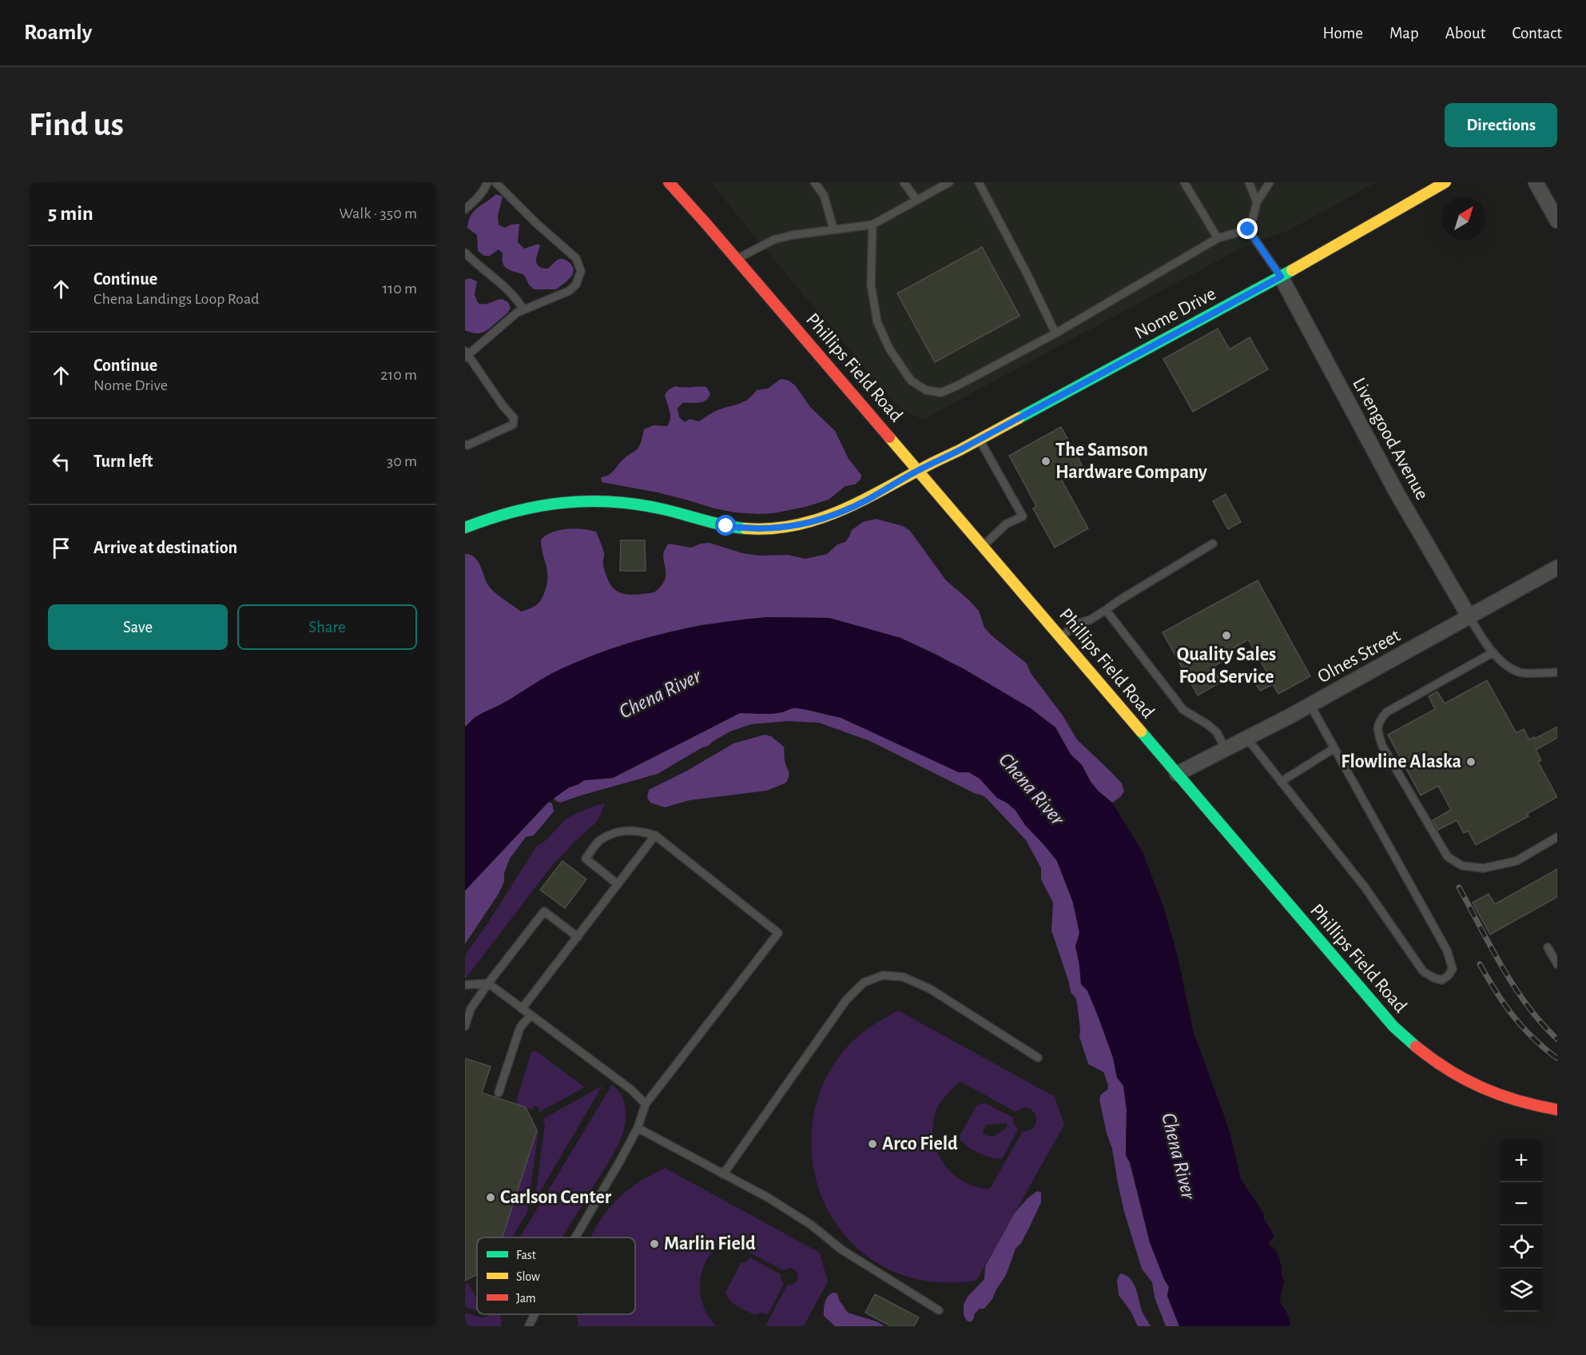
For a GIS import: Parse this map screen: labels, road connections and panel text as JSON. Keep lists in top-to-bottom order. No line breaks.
{"streets":{"street":["Nome Drive","Phillips Field Road","Livengood Avenue","Olnes Street"]},"crossings":[["Nome Drive","Phillips Field Road"],["Nome Drive","Livengood Avenue"],["Phillips Field Road","Olnes Street"],["Livengood Avenue","Olnes Street"]],"water":["Chena River"],"places":["The Samson Hardware Company","Quality Sales Food Service","Flowline Alaska","Arco Field","Carlson Center","Marlin Field"],"legend":["Fast","Slow","Jam"],"north":"top right","page":{"header":"Roamly","nav":["Home","Map","About","Contact"],"buttons":["Directions",["Save","Share"]],"title":"Find us","heading":["5 min","Walk · 350 m"],"list":[["Continue","Chena Landings Loop Road","110 m"],["Continue","Nome Drive","210 m"],["Turn left","30 m"],"Arrive at destination"],"map_buttons":["+","−"]}}
